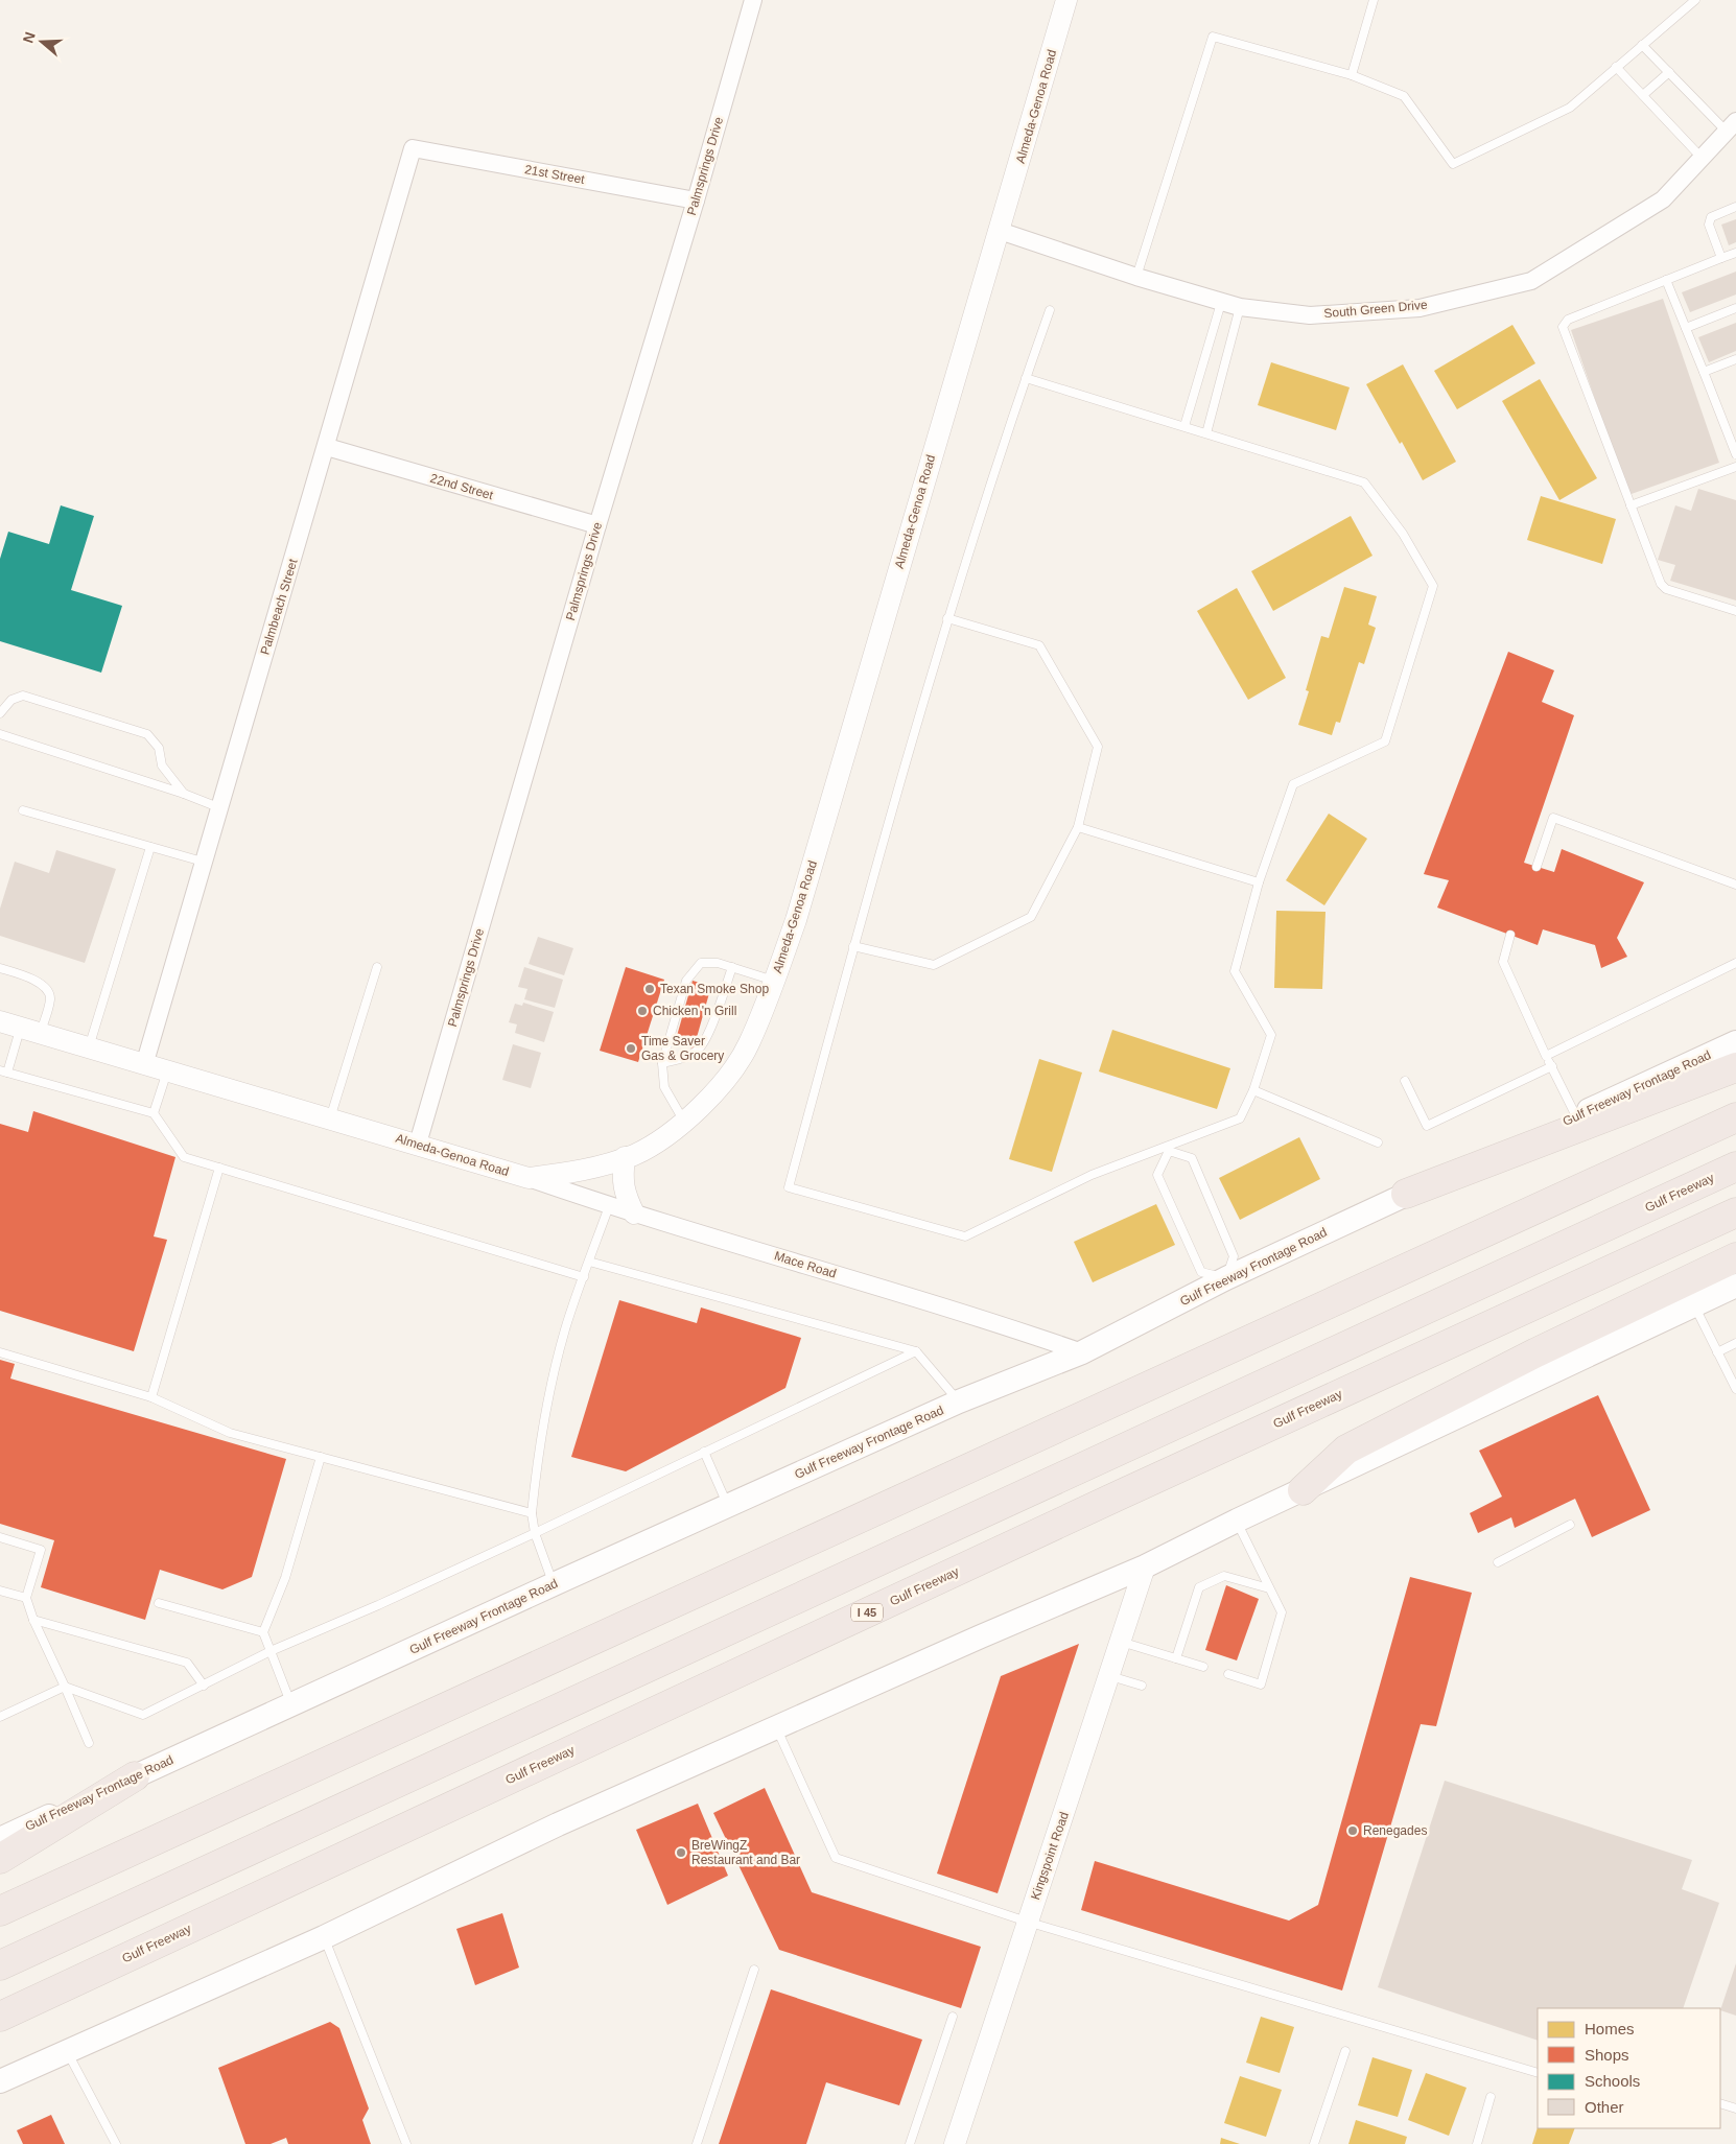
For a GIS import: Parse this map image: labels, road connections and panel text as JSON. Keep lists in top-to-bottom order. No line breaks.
{"streets":{"highway":["Gulf Freeway","I 45"],"main road":["Gulf Freeway Frontage Road"],"street":["Almeda-Genoa Road","Palmsprings Drive","21st Street","South Green Drive","22nd Street","Palmbeach Street","Mace Road","Kingspoint Road"]},"crossings":[["Almeda-Genoa Road","Palmsprings Drive"],["Almeda-Genoa Road","South Green Drive"],["Almeda-Genoa Road","Palmbeach Street"],["Almeda-Genoa Road","Mace Road"],["Palmsprings Drive","21st Street"],["Palmsprings Drive","22nd Street"],["21st Street","Palmbeach Street"],["22nd Street","Palmbeach Street"],["Gulf Freeway Frontage Road","Mace Road"]],"places":["Texan Smoke Shop","Chicken 'n Grill","Time Saver Gas & Grocery","Renegades","BreWingZ Restaurant and Bar"],"legend":["Homes","Shops","Schools","Other"],"north":"left"}
